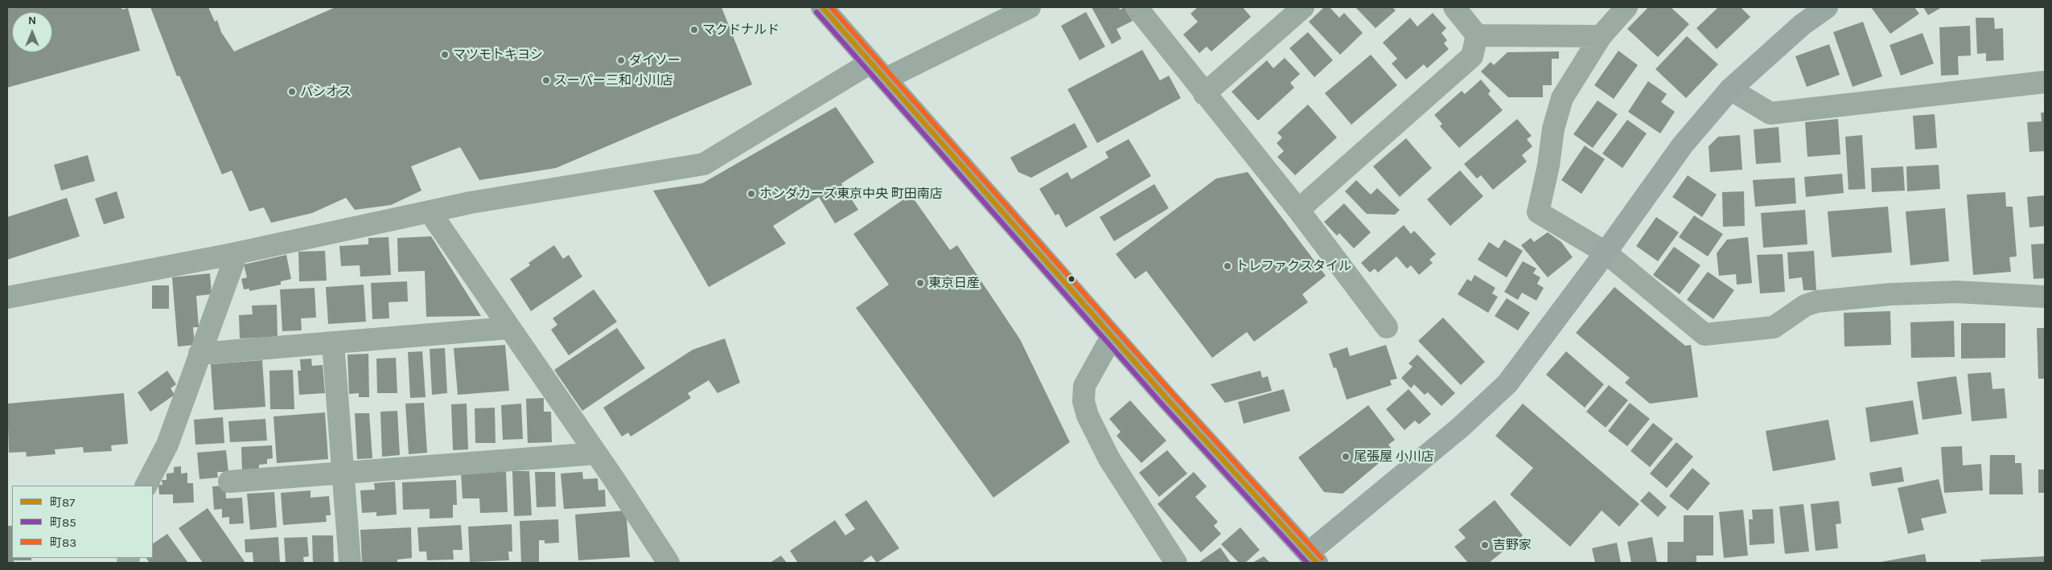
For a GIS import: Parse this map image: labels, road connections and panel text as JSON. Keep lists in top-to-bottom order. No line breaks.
{"places":["マクドナルド","マツモトキヨシ","ダイソー","スーパー三和 小川店","パシオス","ホンダカーズ東京中央 町田南店","トレファクスタイル","東京日産","尾張屋 小川店","吉野家"],"lines":["transit line 町87","transit line 町83","transit line 町85"],"legend":["町87","町85","町83"],"north":"top"}
